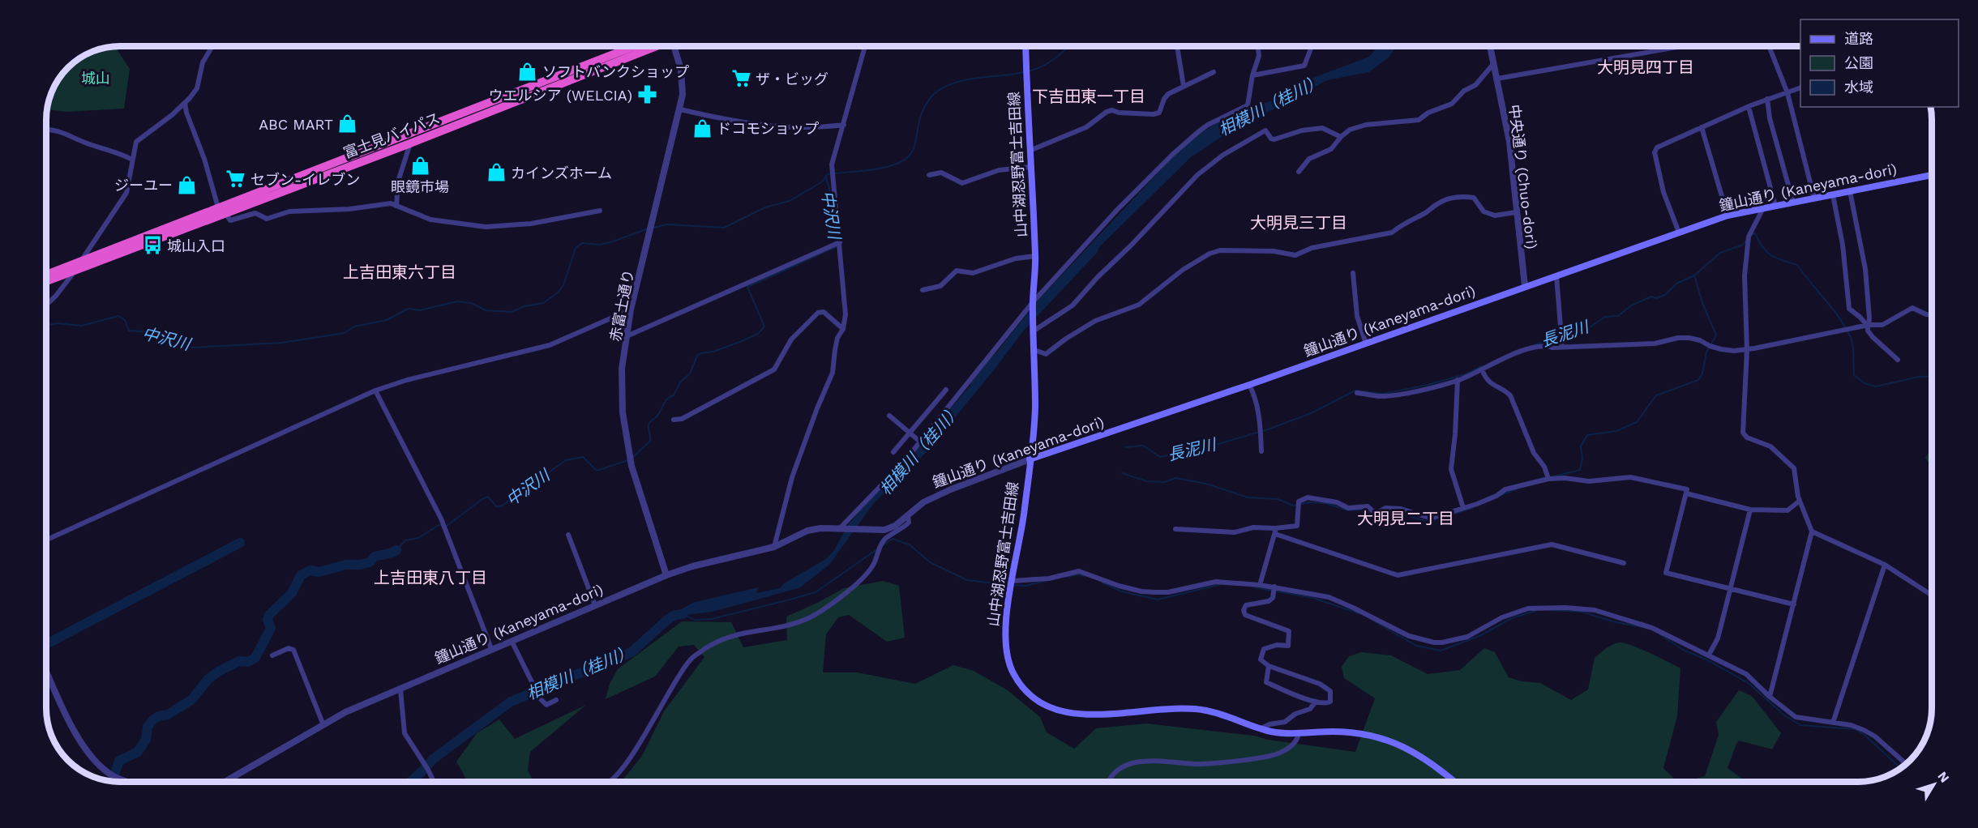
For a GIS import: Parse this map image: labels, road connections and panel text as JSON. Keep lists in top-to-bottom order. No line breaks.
{"streets":{"highway":["富士見バイパス"],"main road":["山中湖忍野富士吉田線","鐘山通り (Kaneyama-dori)"],"street":["中央通り (Chuo-dori)","赤富士通り"]},"crossings":[["山中湖忍野富士吉田線","鐘山通り (Kaneyama-dori)"],["中央通り (Chuo-dori)","鐘山通り (Kaneyama-dori)"],["鐘山通り (Kaneyama-dori)","赤富士通り"]],"districts":["大明見四丁目","下吉田東一丁目","大明見三丁目","上吉田東六丁目","大明見二丁目","上吉田東八丁目"],"water":["相模川（桂川）","中沢川","長泥川"],"parks":["城山"],"places":{"shop":["ソフトバンクショップ","ABC MART","ドコモショップ","眼鏡市場","カインズホーム","ジーユー"],"supermarket":["ザ・ビッグ","セブン-イレブン"],"pharmacy":["ウエルシア (WELCIA)"],"bus stop":["城山入口"]},"legend":["道路","公園","水域"],"north":"top right"}
